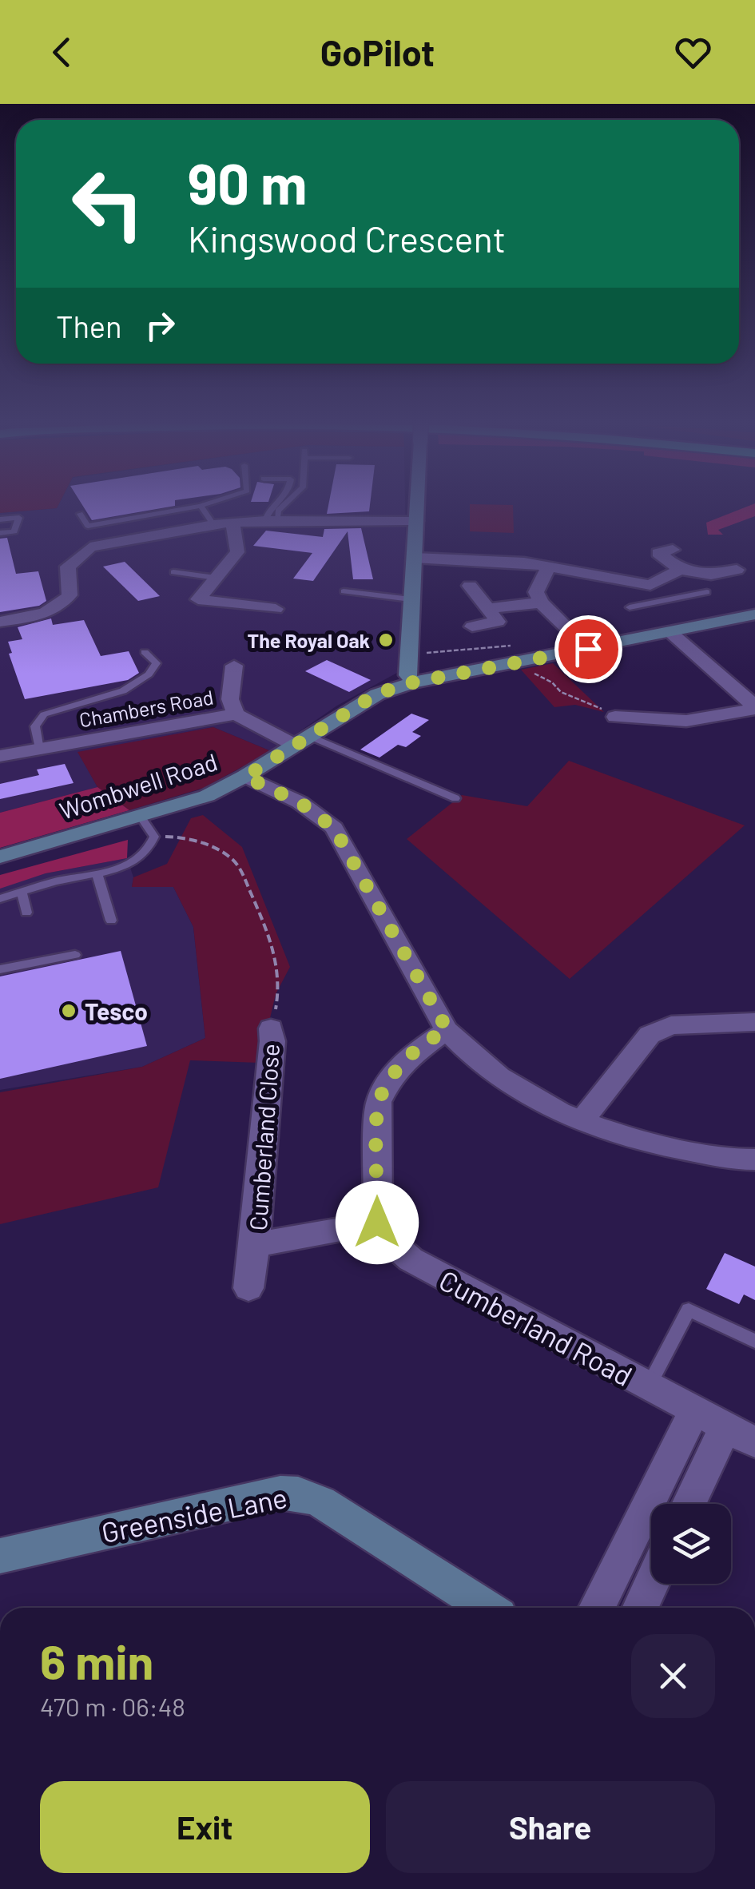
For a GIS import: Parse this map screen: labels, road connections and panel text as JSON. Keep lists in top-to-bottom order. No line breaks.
{"streets":{"street":["Chambers Road","Wombwell Road","Cumberland Close","Cumberland Road","Greenside Lane"]},"crossings":[["Chambers Road","Wombwell Road"],["Cumberland Close","Cumberland Road"]],"places":["The Royal Oak","Tesco"],"page":{"header":"GoPilot","turn":["90 m","Kingswood Crescent"],"then":"Then","heading":["6 min","470 m · 06:48"],"buttons":["Exit","Share"]}}
